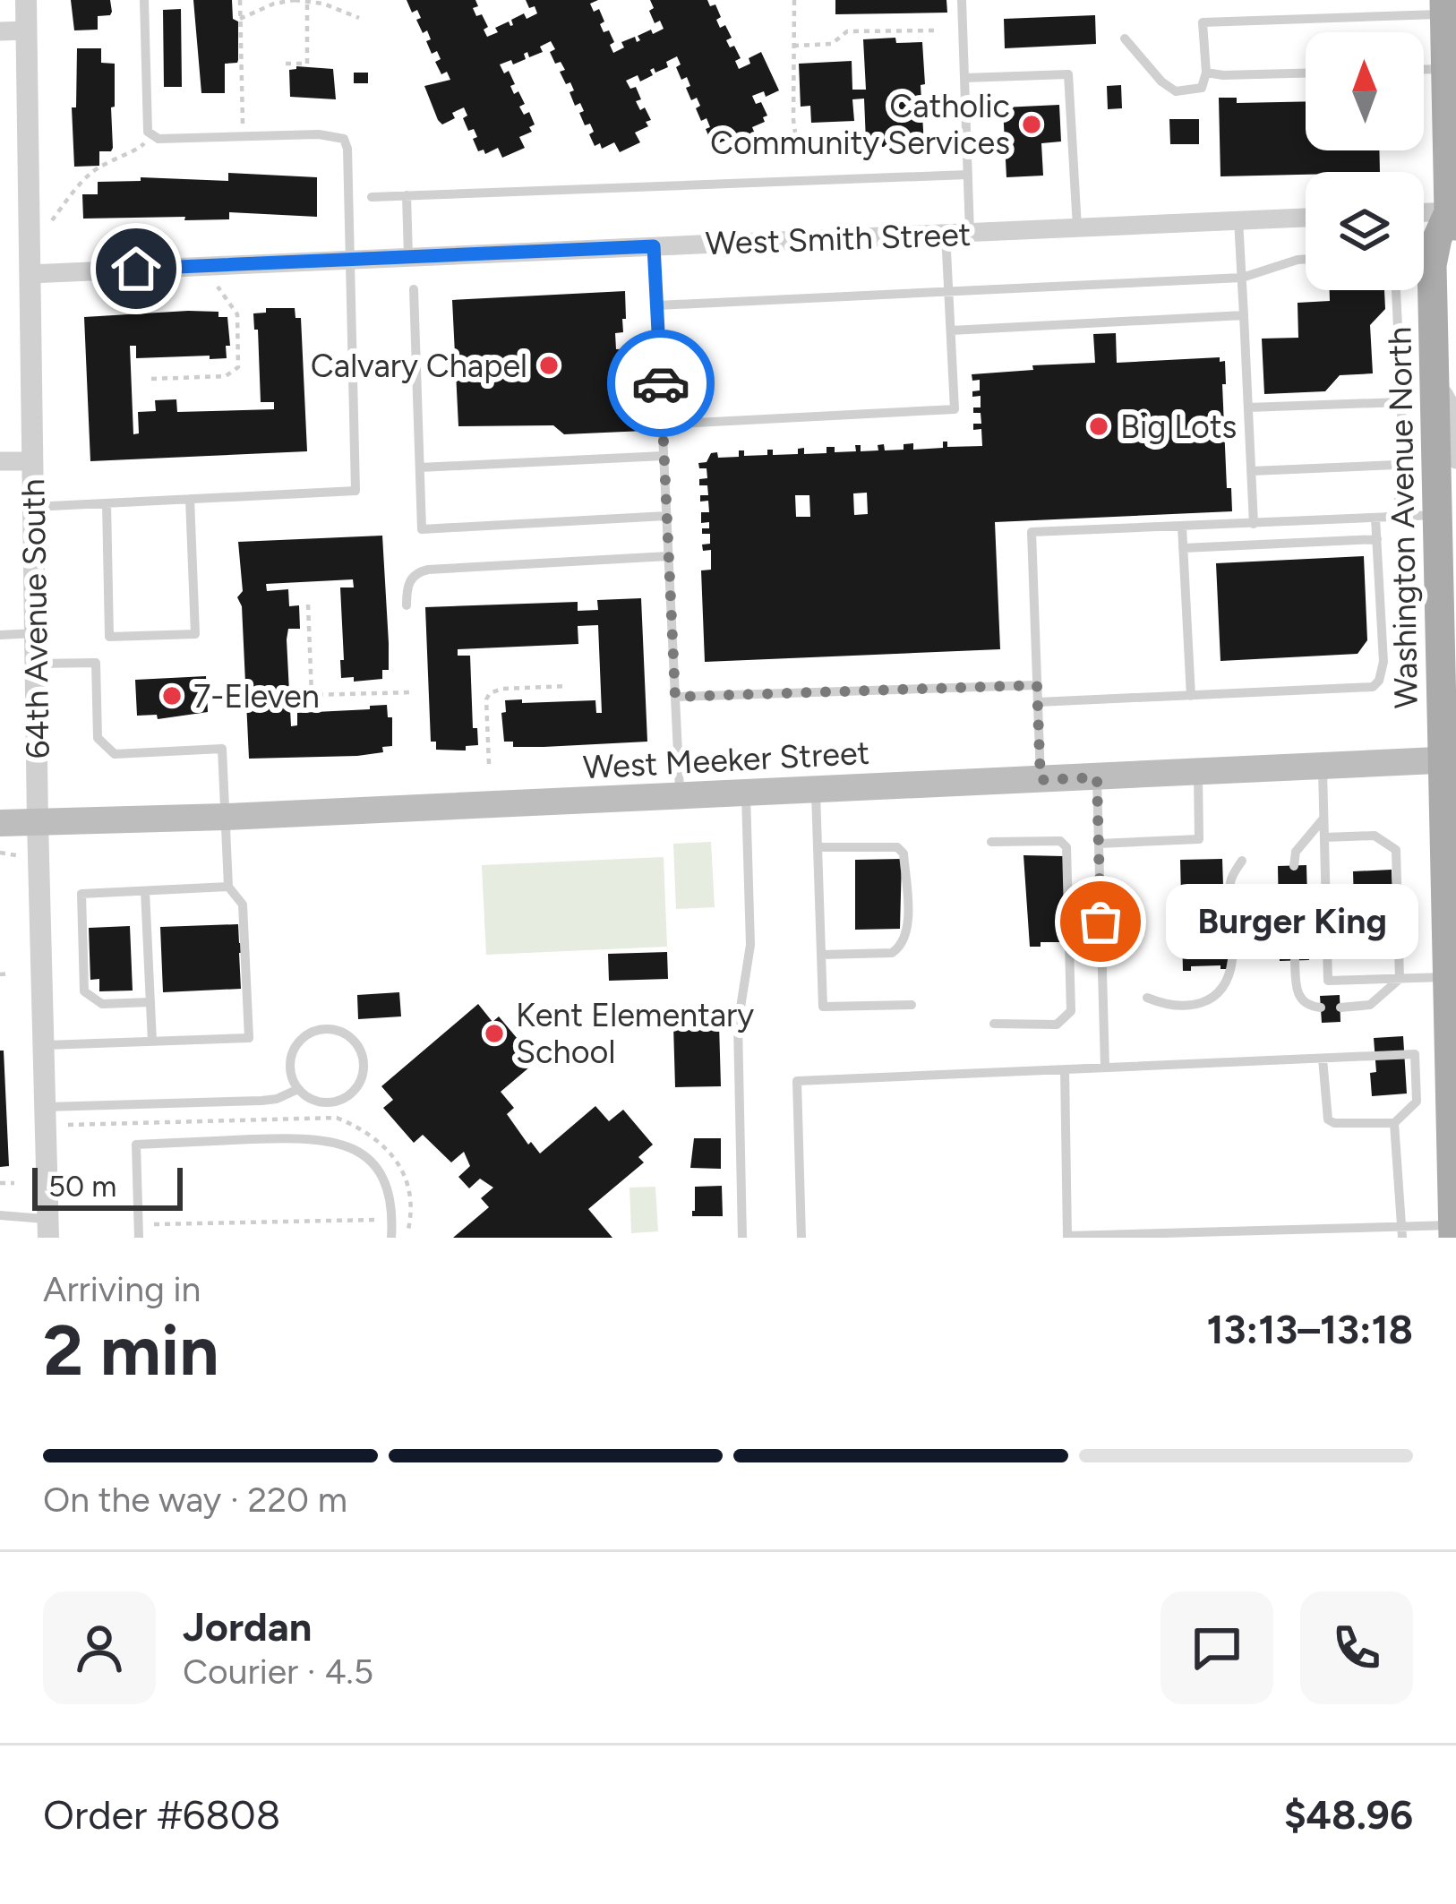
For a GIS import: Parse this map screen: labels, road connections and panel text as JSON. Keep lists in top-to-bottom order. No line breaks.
{"streets":{"main road":["Washington Avenue North","West Meeker Street"],"street":["West Smith Street","64th Avenue South"]},"crossings":[["West Smith Street","64th Avenue South"],["Washington Avenue North","West Meeker Street"],["64th Avenue South","West Meeker Street"]],"places":["Catholic Community Services","Calvary Chapel","Big Lots","7-Eleven","Burger King","Kent Elementary School"],"scale_bar":"50 m","north":"top","page":{"bubble":"Burger King","scale":"50 m","heading":["2 min","Arriving in","13:13–13:18"],"panel":["Jordan","Courier · 4.5","Order #6808","$48.96"],"bar":"On the way · 220 m"}}
